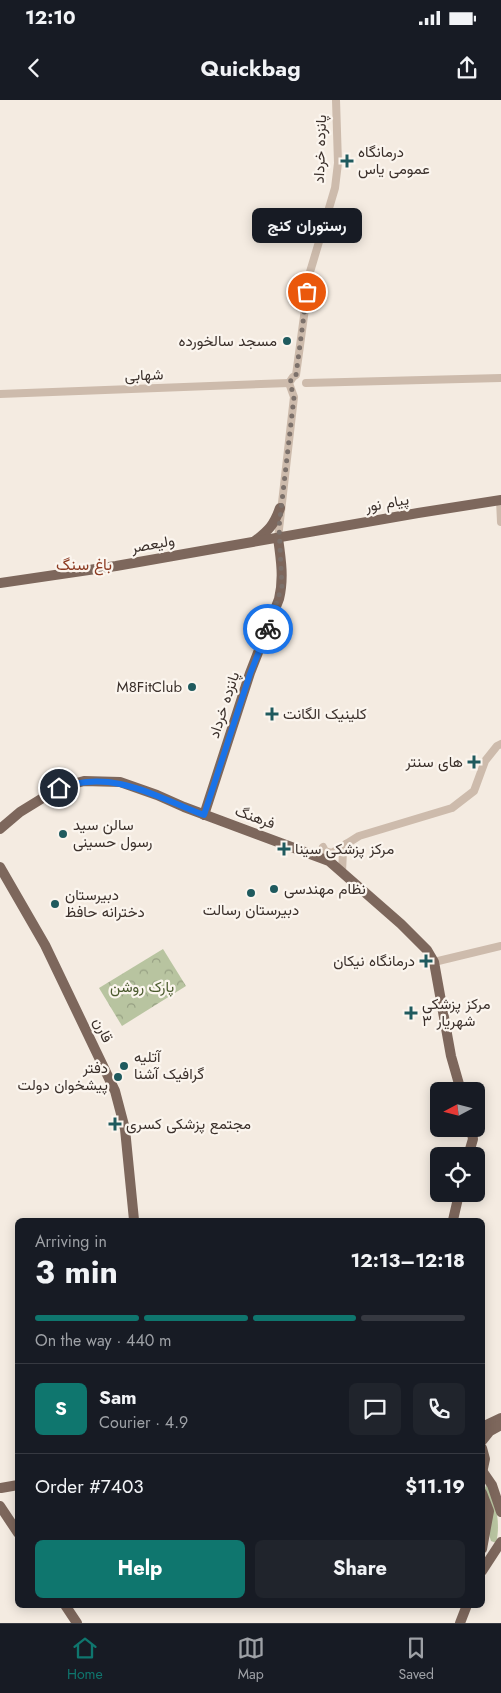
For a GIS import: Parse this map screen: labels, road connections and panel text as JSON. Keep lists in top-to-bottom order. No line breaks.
{"streets":{"main road":["پانزده خرداد","پیام نور","ولیعصر","فرهنگ","قارن"],"street":["شهابی"]},"crossings":[["پانزده خرداد","شهابی"],["پانزده خرداد","پیام نور"],["پانزده خرداد","ولیعصر"],["پانزده خرداد","فرهنگ"],["پیام نور","ولیعصر"]],"districts":["باغ سنگ"],"parks":["پارک روشن"],"places":{"health":["درمانگاه عمومی یاس","کلینیک الگانت","های سنتر","مرکز پزشکی سینا","درمانگاه نیکان","مرکز پزشکی شهریار ۳","مجتمع پزشکی کسری"],"other":["رستوران کنج","مسجد سالخورده","M8FitClub","سالن سید رسول حسینی","نظام مهندسی","دبیرستان رسالت","دبیرستان دخترانه حافظ","آتلیه گرافیک آشنا","دفتر پیشخوان دولت"]},"north":"left","page":{"status":"12:10","header":"Quickbag","bubble":"رستوران کنج","heading":["3 min","Arriving in","12:13–12:18"],"panel":["Sam","Courier · 4.9","Order #7403","$11.19"],"bar":"On the way · 440 m","round":"S","buttons":["Help","Share"],"tabs":["Home","Map","Saved"]}}
